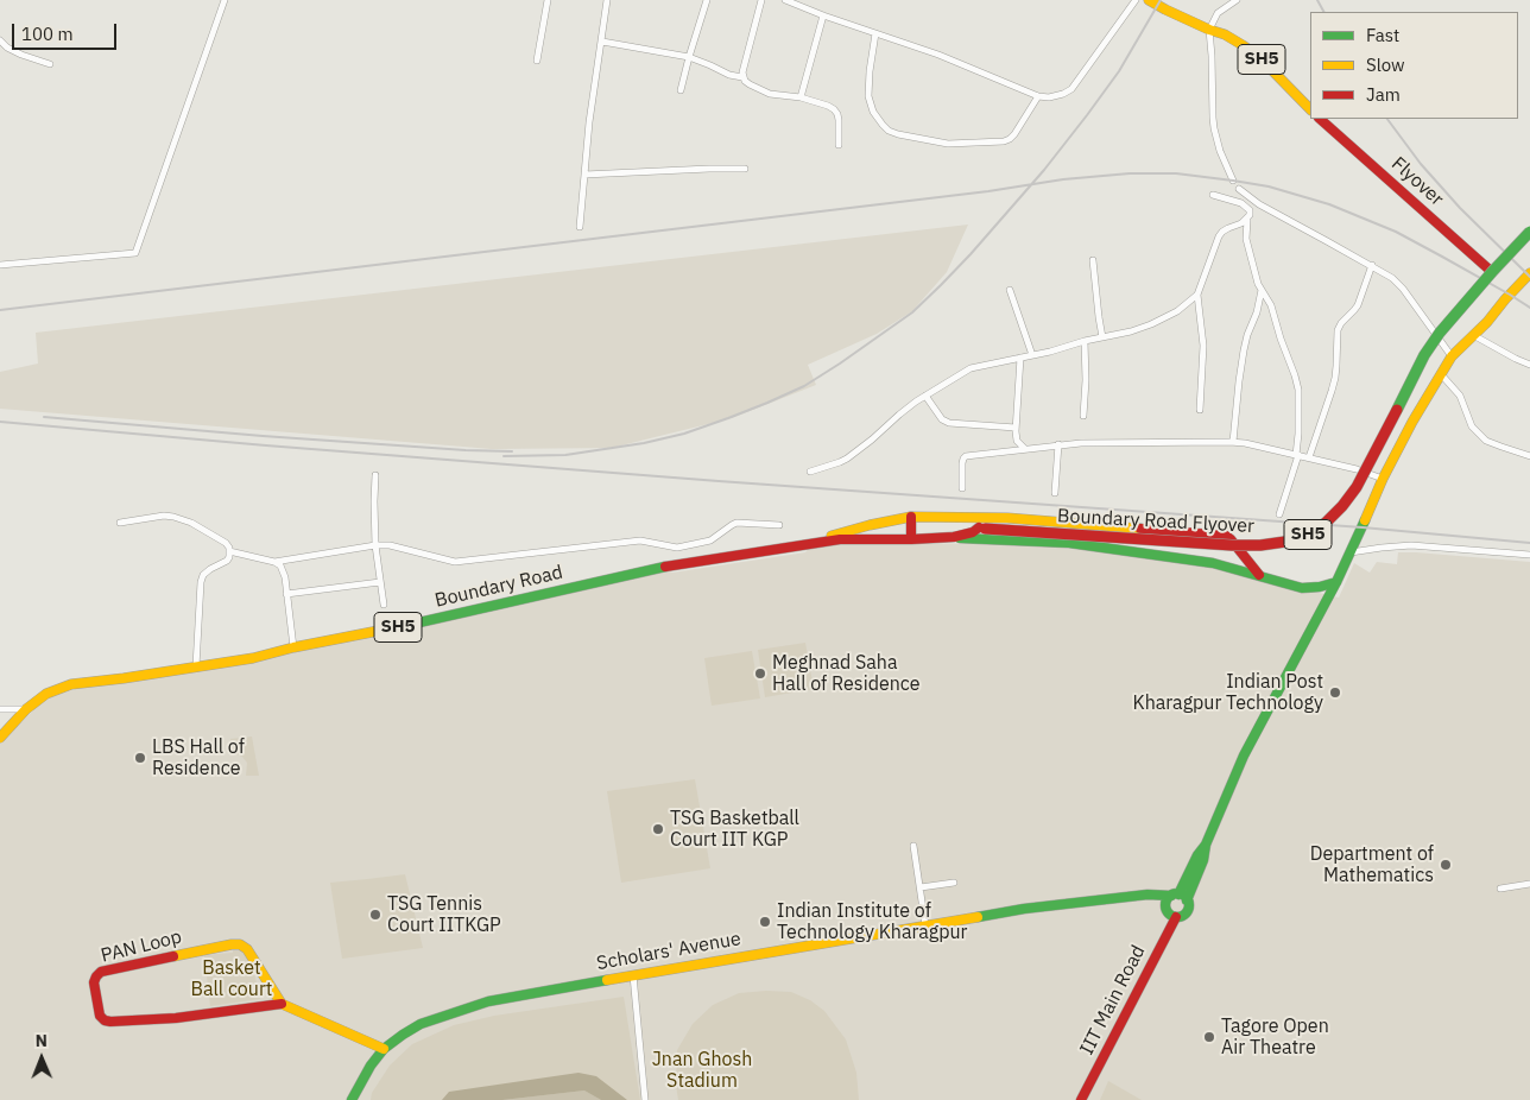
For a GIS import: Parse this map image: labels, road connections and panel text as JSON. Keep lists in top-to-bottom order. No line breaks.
{"streets":{"main road":["SH5","Flyover","Boundary Road Flyover","Boundary Road","PAN Loop","Scholars' Avenue","IIT Main Road"]},"crossings":[["Flyover","Boundary Road Flyover"],["Boundary Road Flyover","Boundary Road"],["Scholars' Avenue","IIT Main Road"]],"parks":["Basket Ball court","Jnan Ghosh Stadium"],"places":["Meghnad Saha Hall of Residence","Indian Post Kharagpur Technology","LBS Hall of Residence","TSG Basketball Court IIT KGP","Department of Mathematics","TSG Tennis Court IITKGP","Indian Institute of Technology Kharagpur","Tagore Open Air Theatre"],"legend":["Fast","Slow","Jam"],"scale_bar":"100 m","north":"top"}
